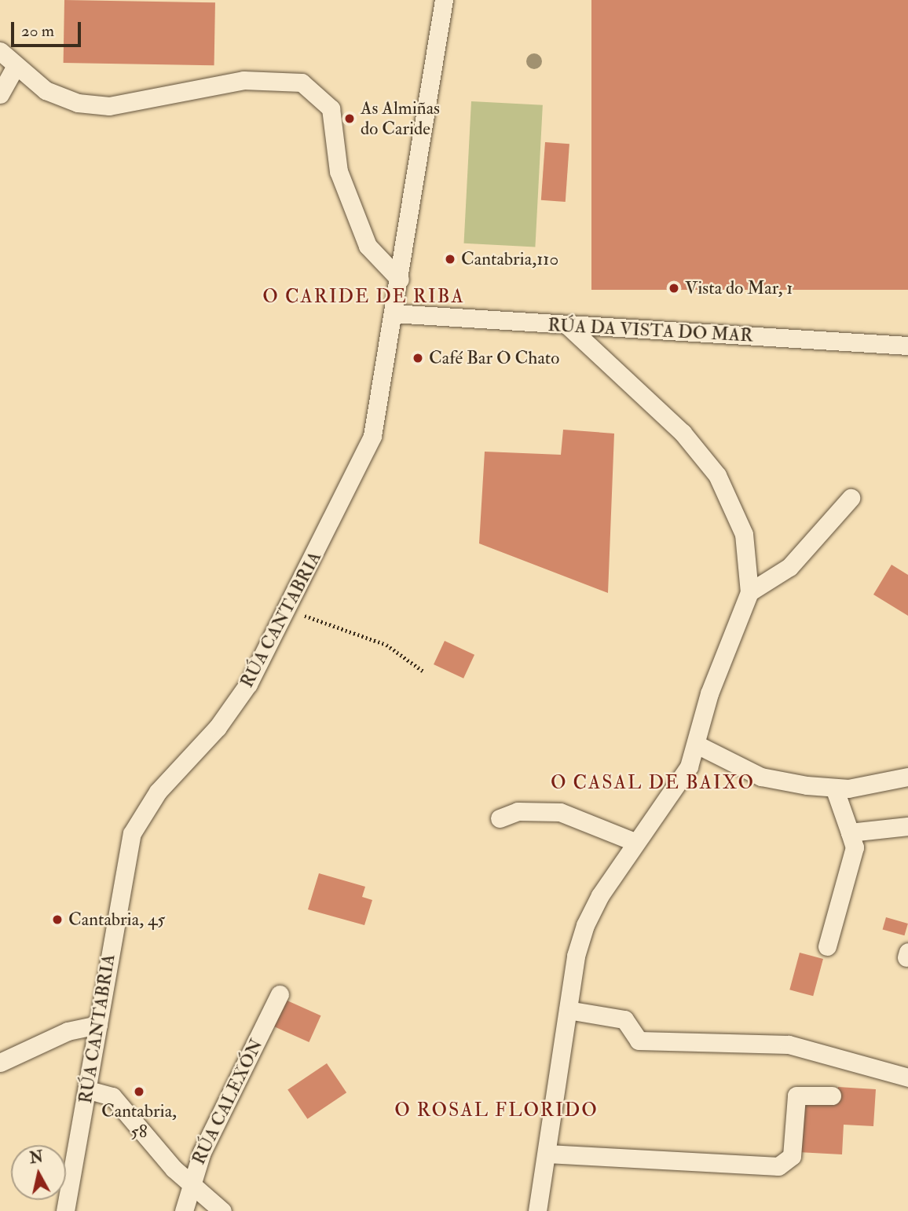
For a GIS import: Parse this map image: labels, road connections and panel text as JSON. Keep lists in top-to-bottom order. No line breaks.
{"streets":{"street":["RÚA DA VISTA DO MAR","RÚA CANTABRIA","RÚA CALEXÓN"]},"crossings":[["RÚA DA VISTA DO MAR","RÚA CANTABRIA"]],"districts":["O CARIDE DE RIBA","O CASAL DE BAIXO","O ROSAL FLORIDO"],"places":["As Almiñas do Caride","Cantabria,110","Vista do Mar, 1","Café Bar O Chato","Cantabria, 45","Cantabria, 58"],"scale_bar":"20 m","north":"top"}
